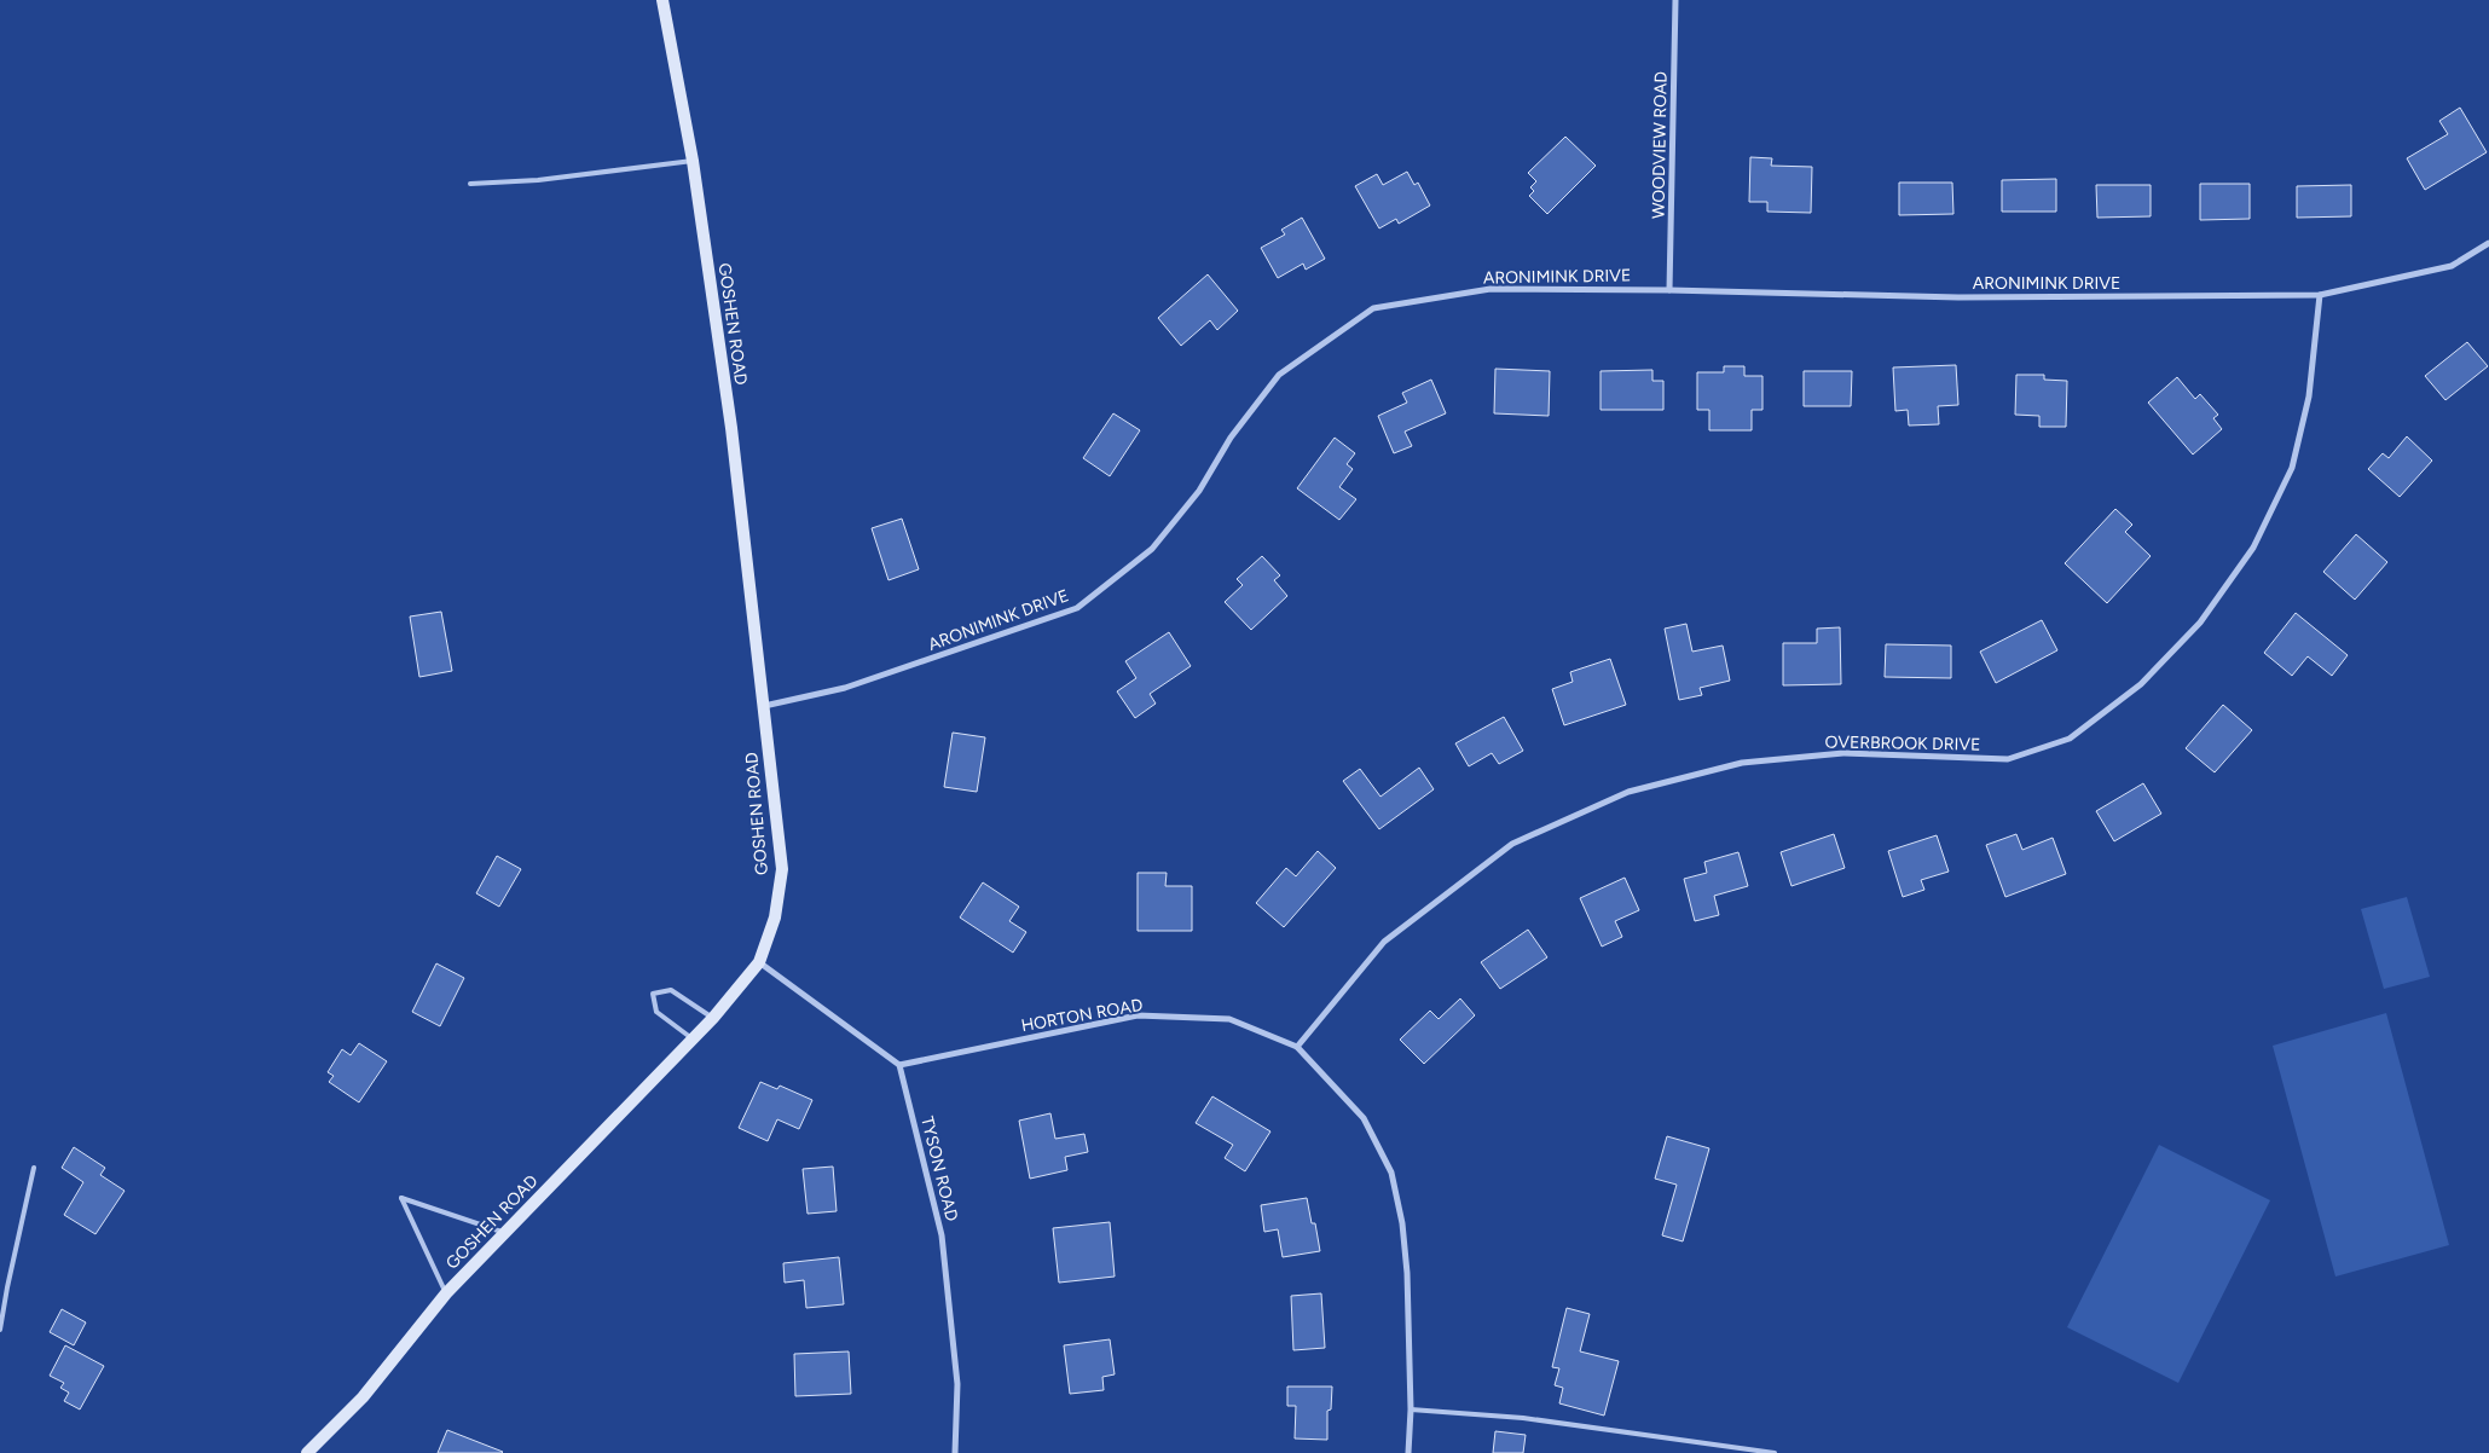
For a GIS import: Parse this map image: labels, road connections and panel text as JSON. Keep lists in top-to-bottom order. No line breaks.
{"streets":{"street":["WOODVIEW ROAD","ARONIMINK DRIVE","GOSHEN ROAD","OVERBROOK DRIVE","HORTON ROAD","TYSON ROAD"]},"crossings":[["WOODVIEW ROAD","ARONIMINK DRIVE"],["ARONIMINK DRIVE","GOSHEN ROAD"],["ARONIMINK DRIVE","OVERBROOK DRIVE"],["OVERBROOK DRIVE","HORTON ROAD"],["HORTON ROAD","TYSON ROAD"]]}
